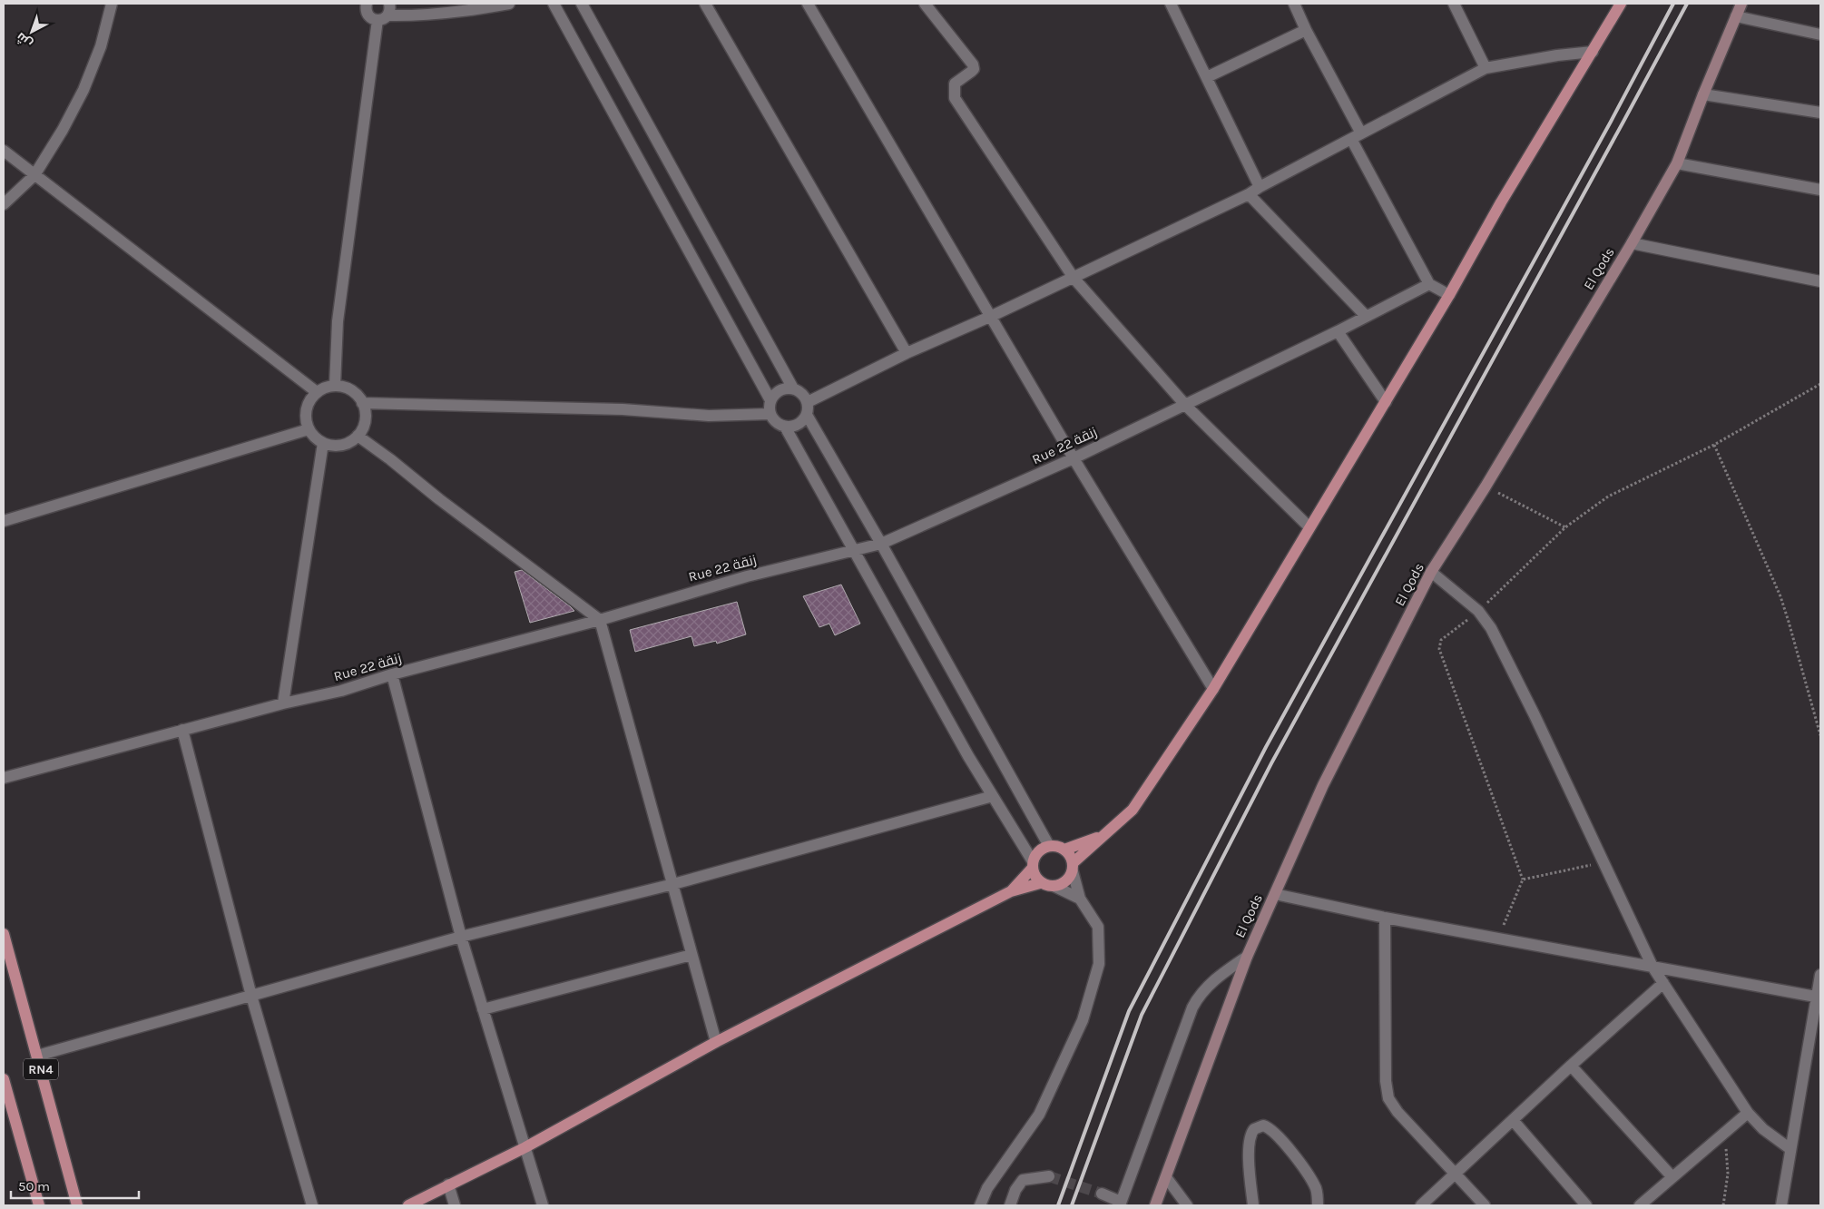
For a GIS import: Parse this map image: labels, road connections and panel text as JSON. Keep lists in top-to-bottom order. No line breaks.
{"streets":{"main road":["RN4"],"street":["El Qods","Rue 22 زنقة"]},"scale_bar":"50 m","north":"bottom left"}
